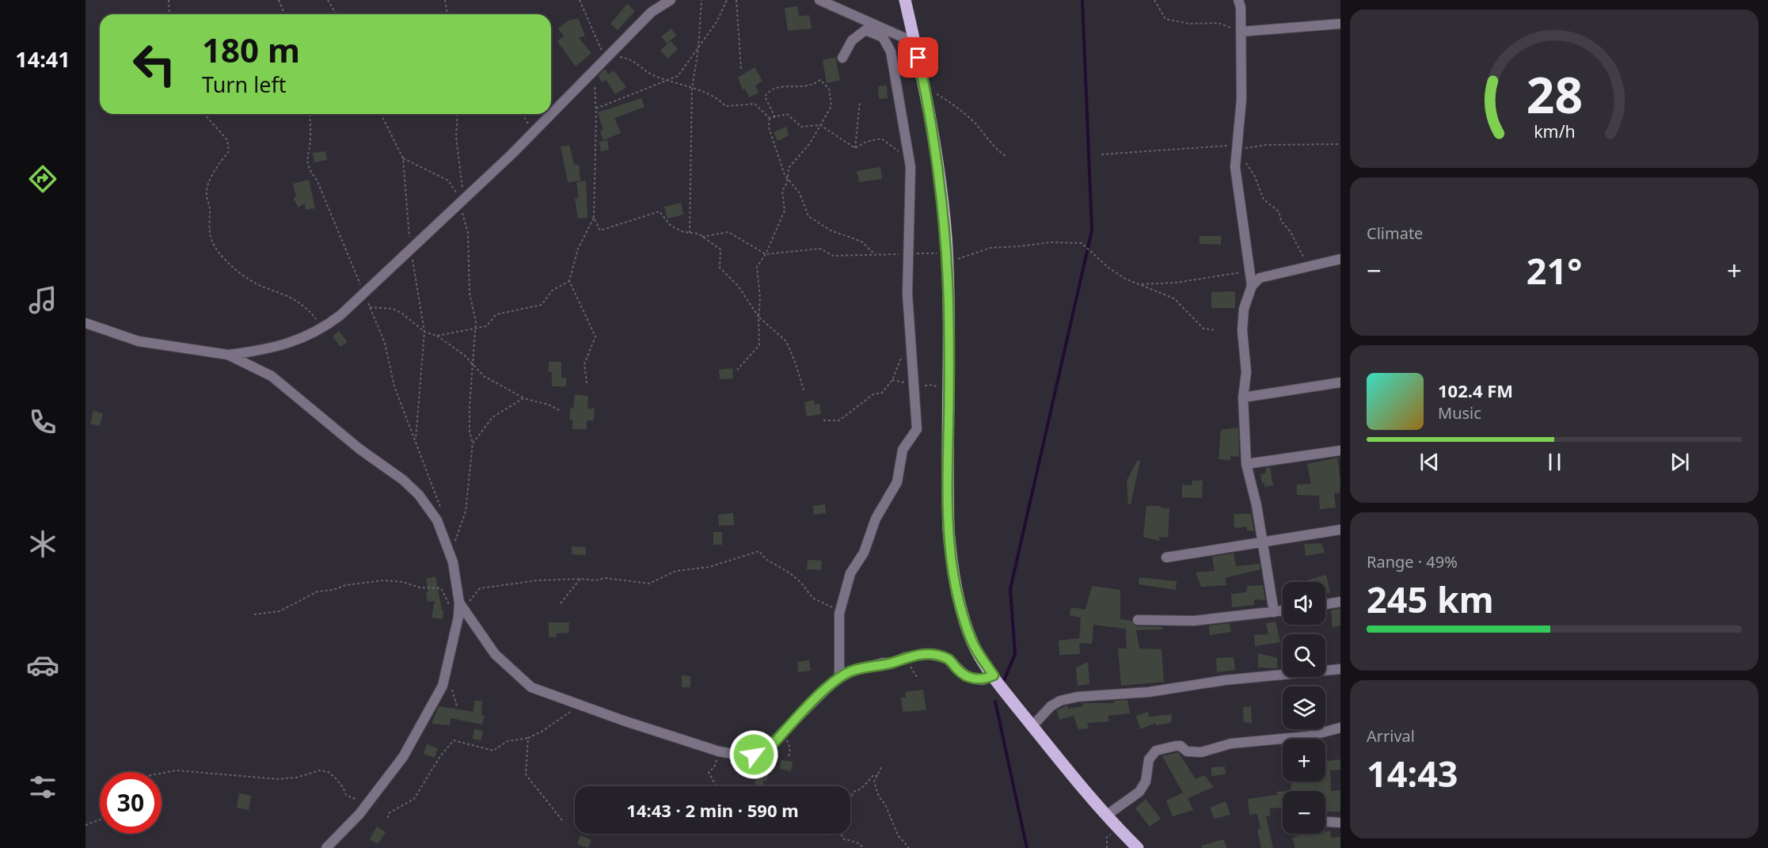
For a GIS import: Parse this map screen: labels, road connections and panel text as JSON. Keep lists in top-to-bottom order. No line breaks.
{"page":{"tabs":"14:41","turn":["180 m","Turn left"],"tile":["Climate",["Range · 49%","245 km"],["Arrival","14:43"]],"heat":["−","21°","+"],"song":["102.4 FM","Music"],"map_buttons":["+","−"],"limit":"30","trip":"14:43 · 2 min · 590 m","gauge":["28","km/h"]}}
